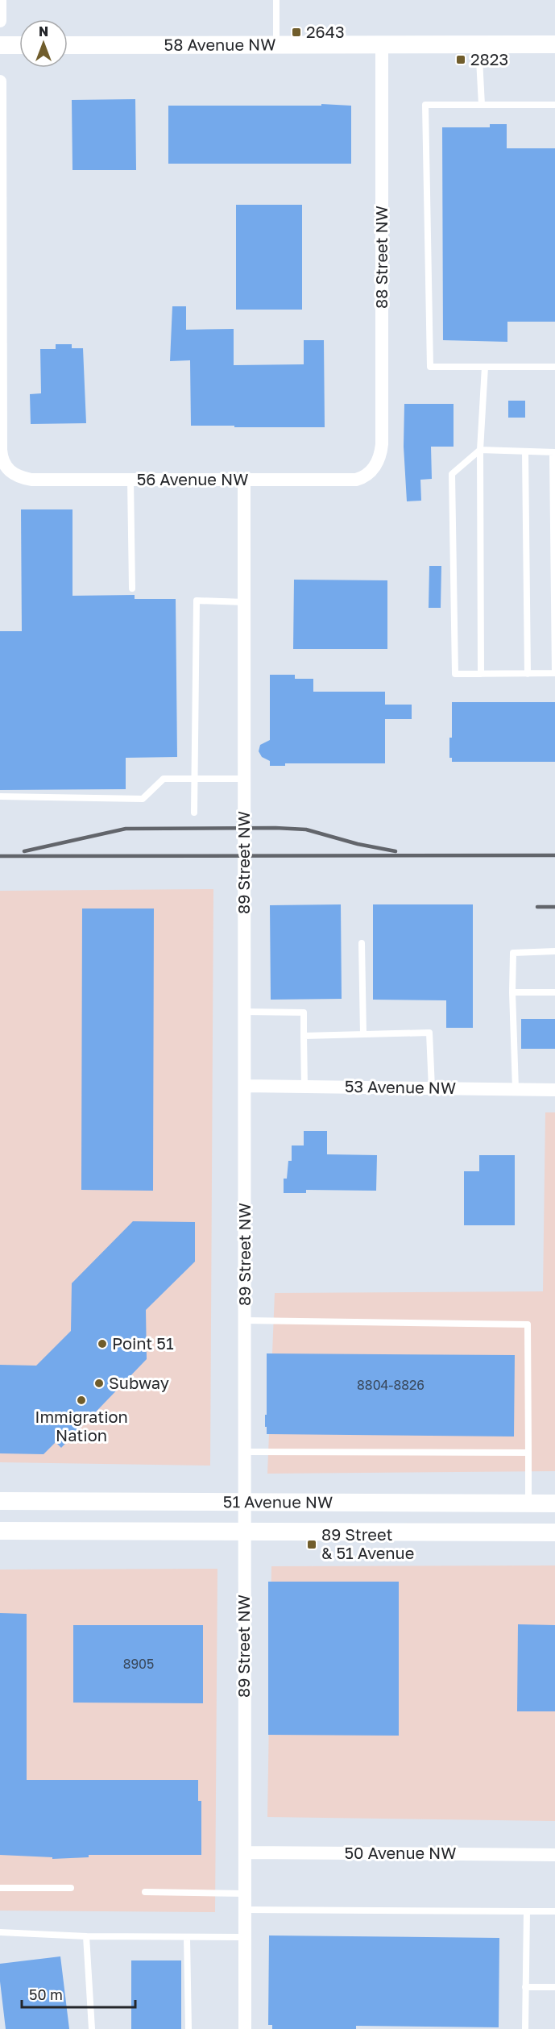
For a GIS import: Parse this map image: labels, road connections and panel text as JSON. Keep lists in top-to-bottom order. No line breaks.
{"streets":{"main road":["58 Avenue NW","51 Avenue NW"],"street":["88 Street NW","56 Avenue NW","89 Street NW","53 Avenue NW","50 Avenue NW"]},"crossings":[["58 Avenue NW","88 Street NW"],["88 Street NW","56 Avenue NW"],["56 Avenue NW","89 Street NW"],["89 Street NW","53 Avenue NW"],["89 Street NW","51 Avenue NW"],["89 Street NW","50 Avenue NW"]],"places":{"transit":["2643","2823","89 Street & 51 Avenue"],"other":["Point 51","Subway","Immigration Nation"]},"house_numbers":["8804-8826","8905"],"scale_bar":"50 m","north":"top"}
